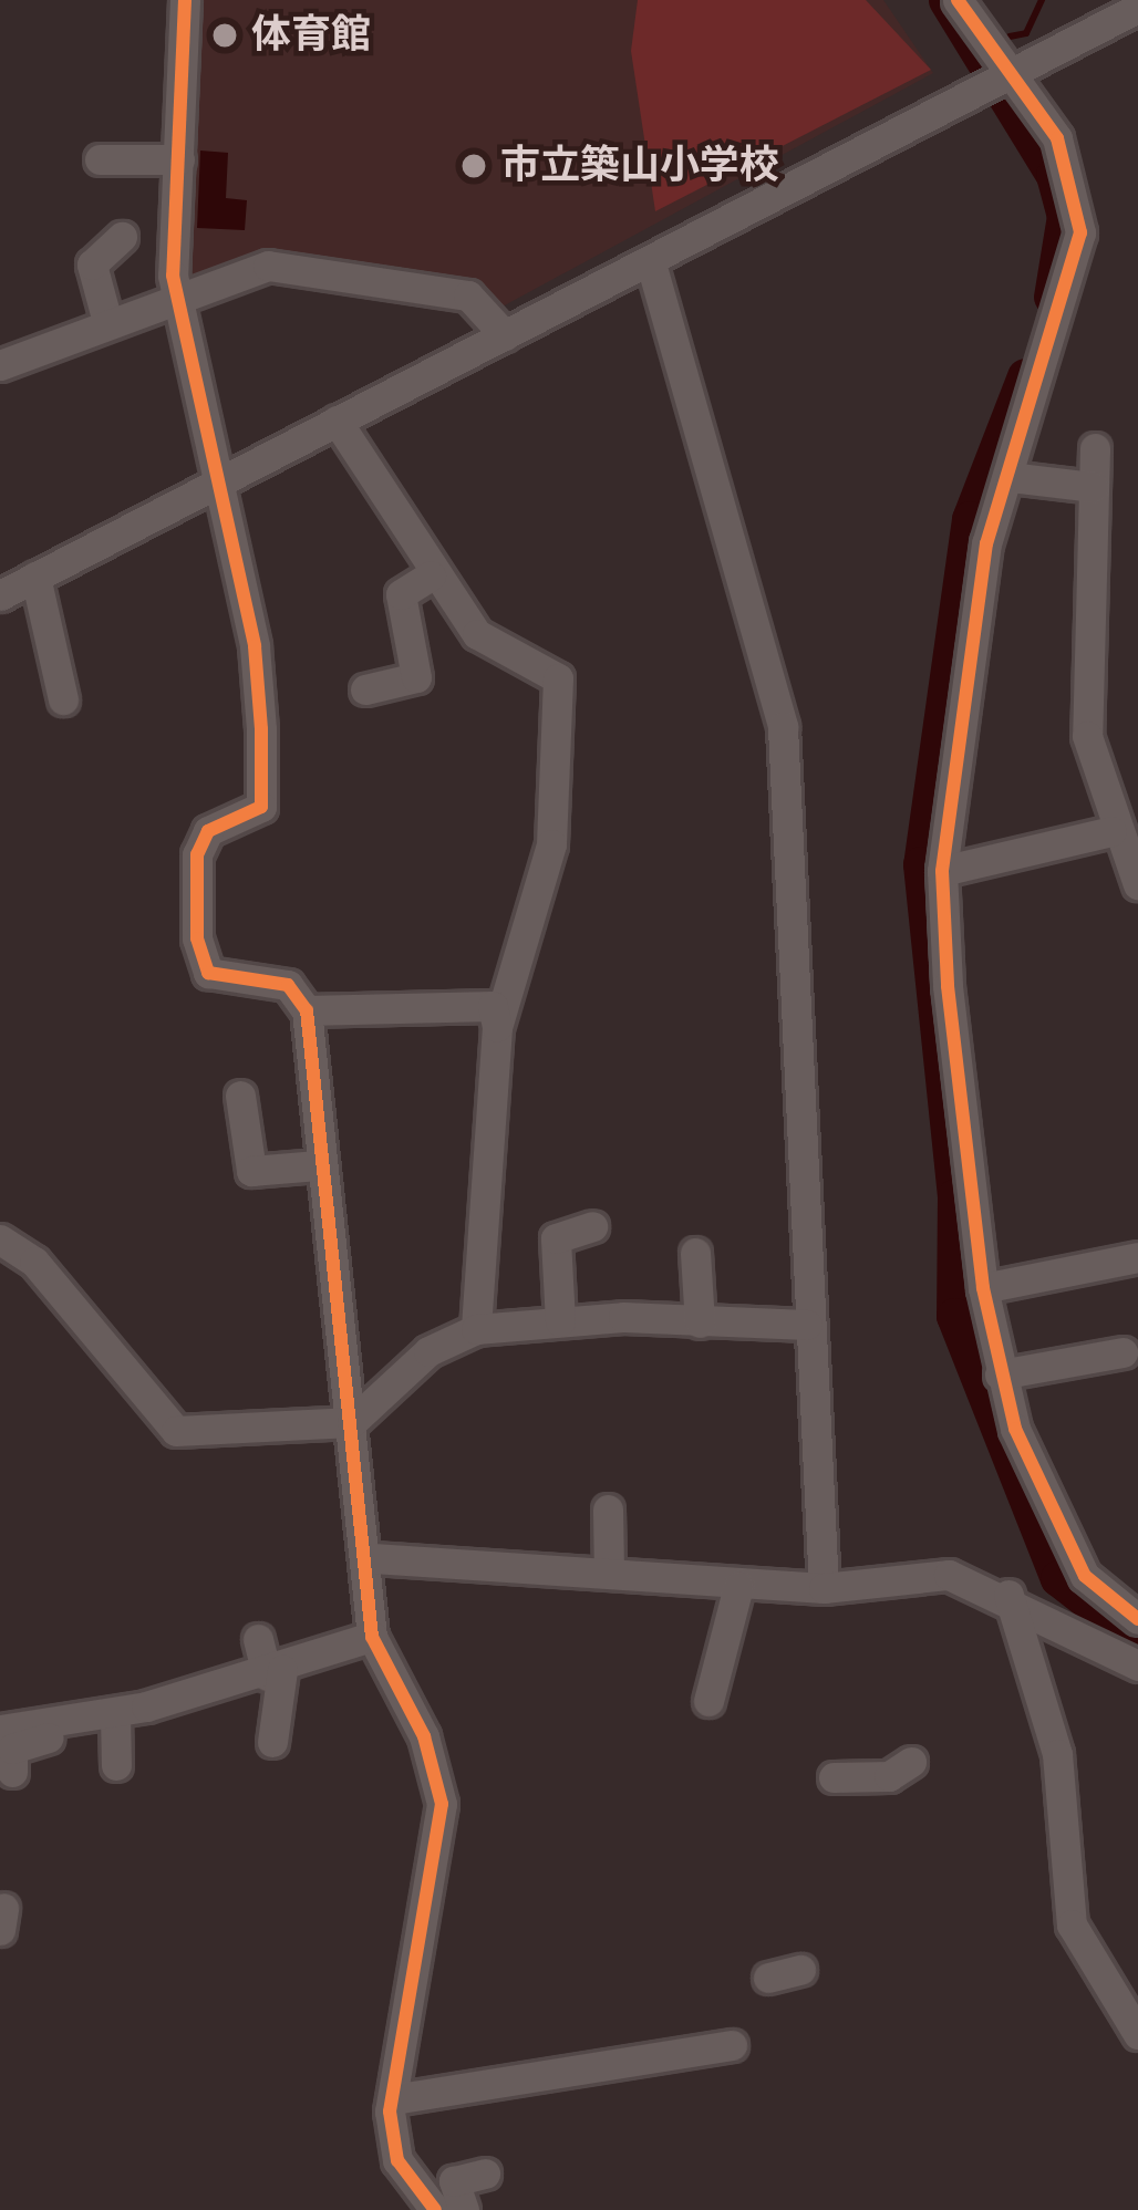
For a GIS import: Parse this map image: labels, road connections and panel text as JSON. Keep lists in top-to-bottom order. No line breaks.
{"places":["体育館","市立築山小学校"]}
